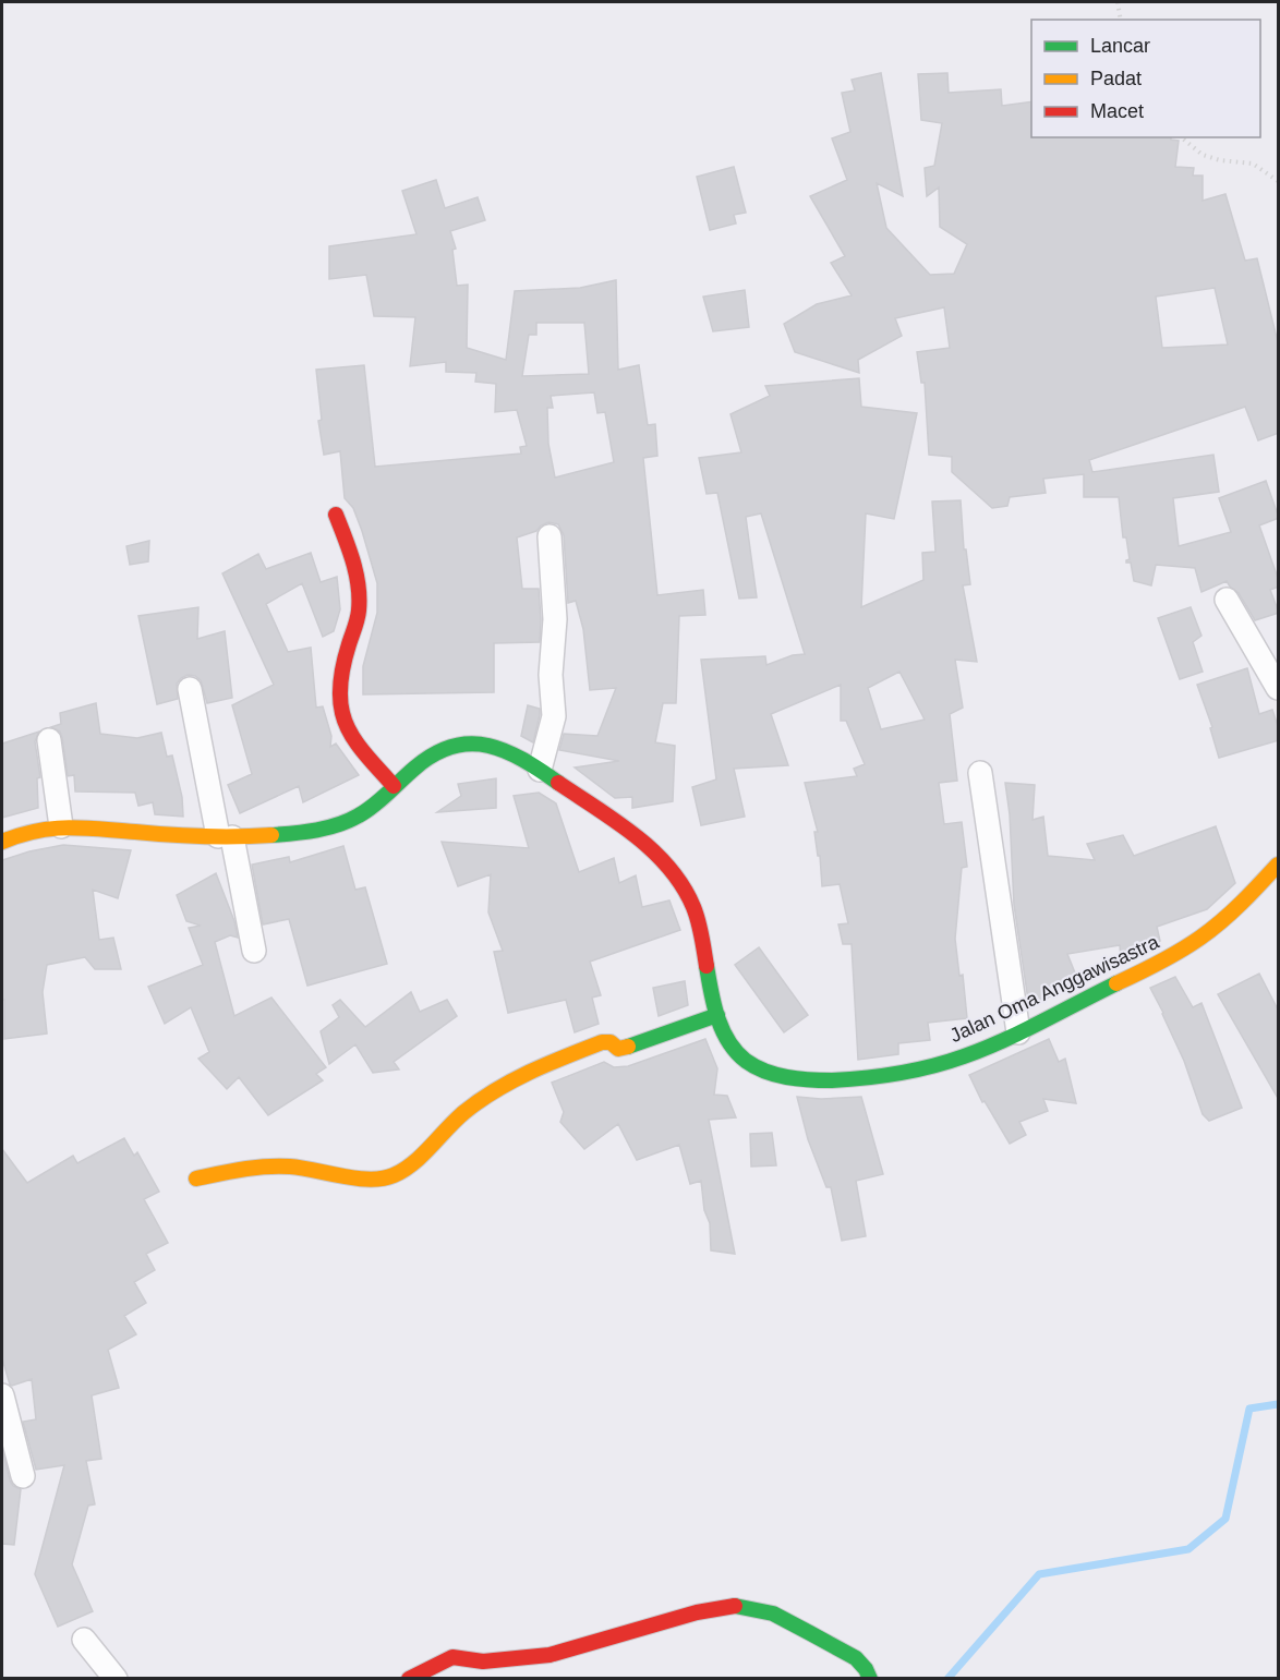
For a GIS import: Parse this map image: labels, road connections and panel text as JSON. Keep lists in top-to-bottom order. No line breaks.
{"streets":{"main road":["Jalan Oma Anggawisastra"]},"legend":["Lancar","Padat","Macet"]}
